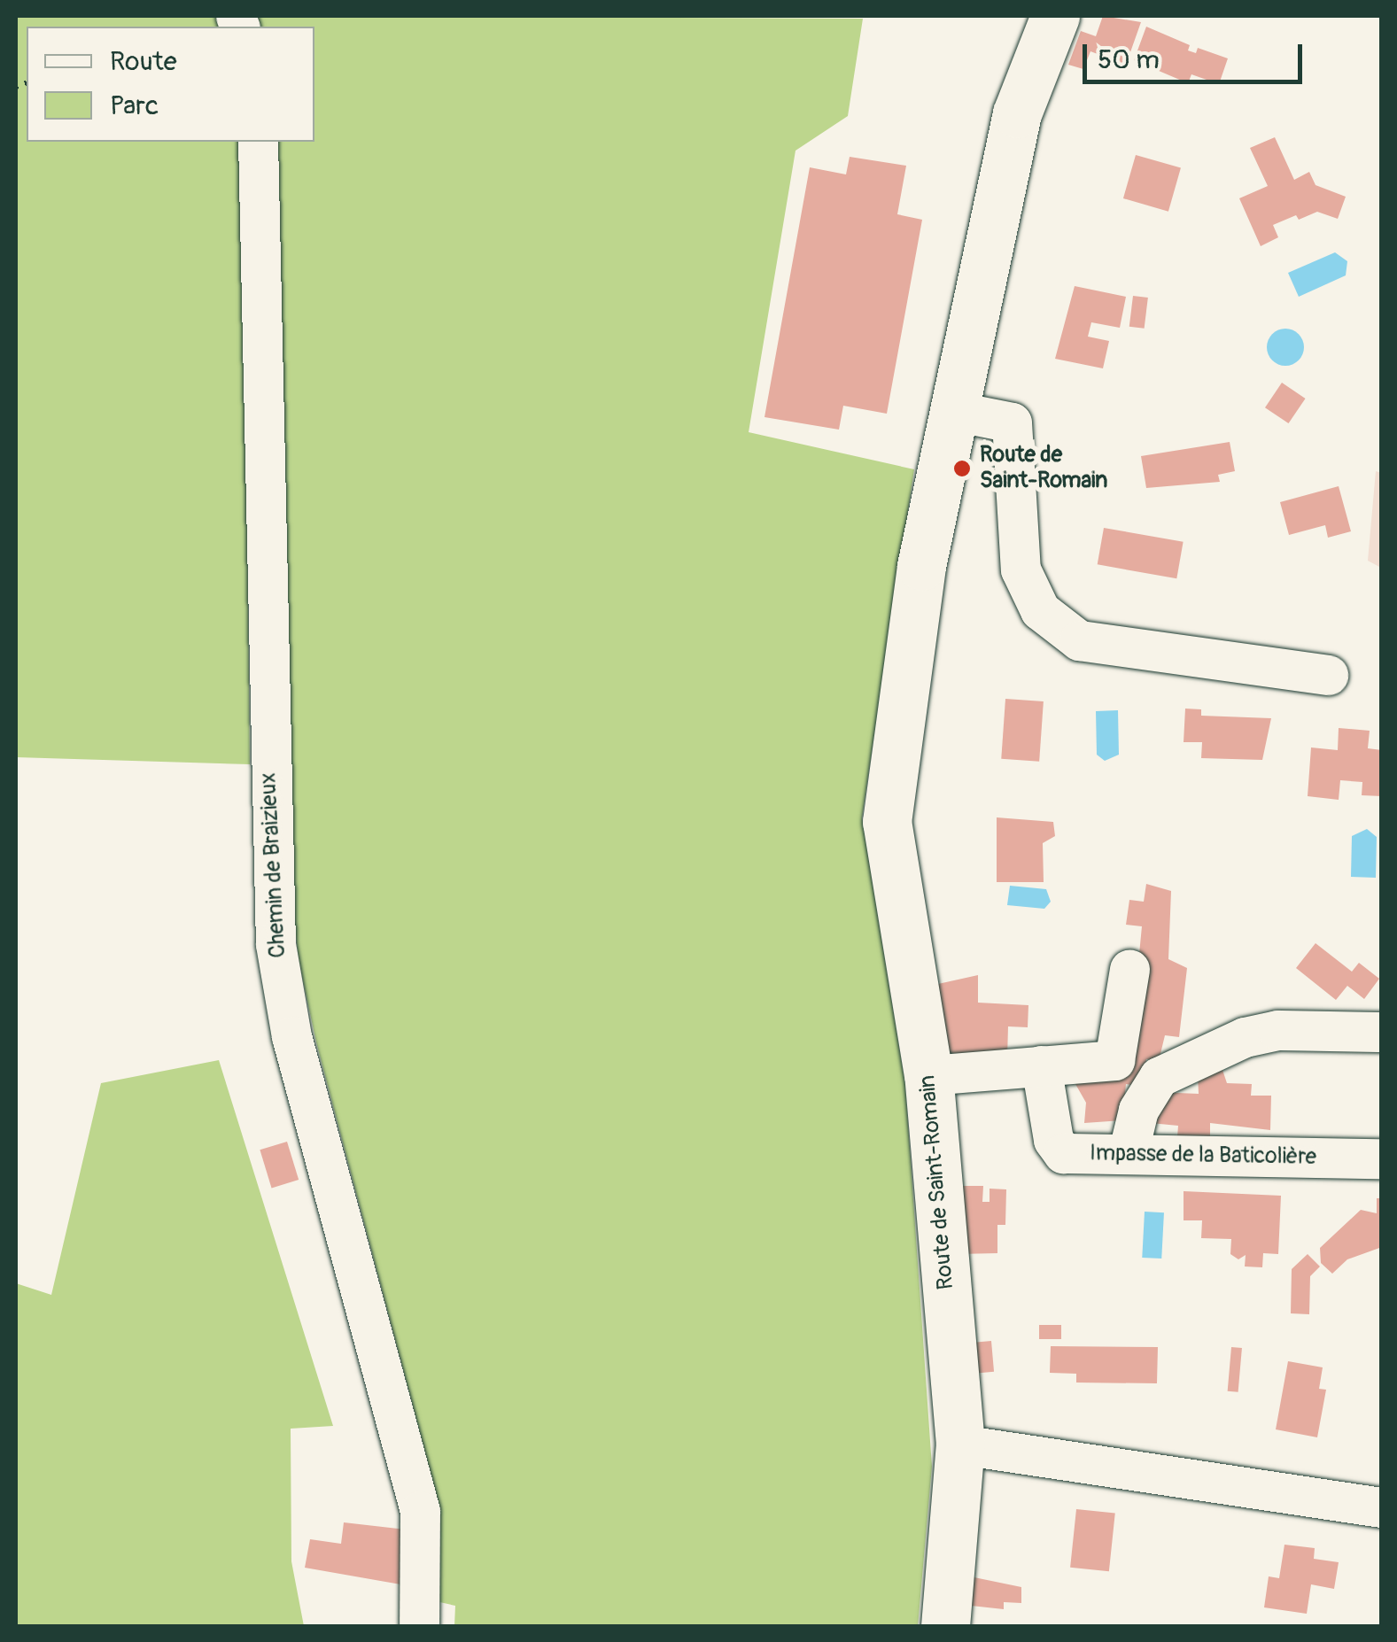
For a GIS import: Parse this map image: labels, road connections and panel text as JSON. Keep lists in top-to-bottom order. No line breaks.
{"streets":{"main road":["Route de Saint-Romain"],"street":["Chemin de Braizieux","Impasse de la Baticolière"]},"places":["Route de Saint-Romain"],"legend":["Route","Parc"],"scale_bar":"50 m"}
